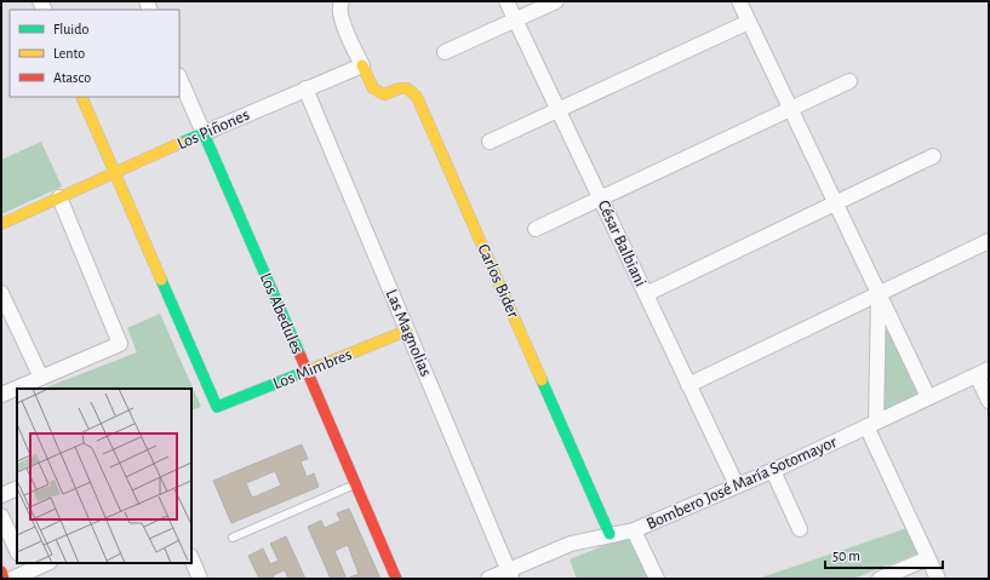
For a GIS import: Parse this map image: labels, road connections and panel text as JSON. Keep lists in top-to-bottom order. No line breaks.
{"streets":{"street":["Los Piñones","César Balbiani","Carlos Bider","Los Abedules","Las Magnolias","Los Mimbres","Bombero José María Sotomayor"]},"crossings":[["Los Piñones","Carlos Bider"],["Los Piñones","Los Abedules"],["Los Piñones","Las Magnolias"],["Los Piñones","Los Mimbres"],["César Balbiani","Bombero José María Sotomayor"],["Carlos Bider","Bombero José María Sotomayor"],["Los Abedules","Los Mimbres"],["Las Magnolias","Los Mimbres"],["Las Magnolias","Bombero José María Sotomayor"]],"legend":["Fluido","Lento","Atasco"],"scale_bar":"50 m"}
